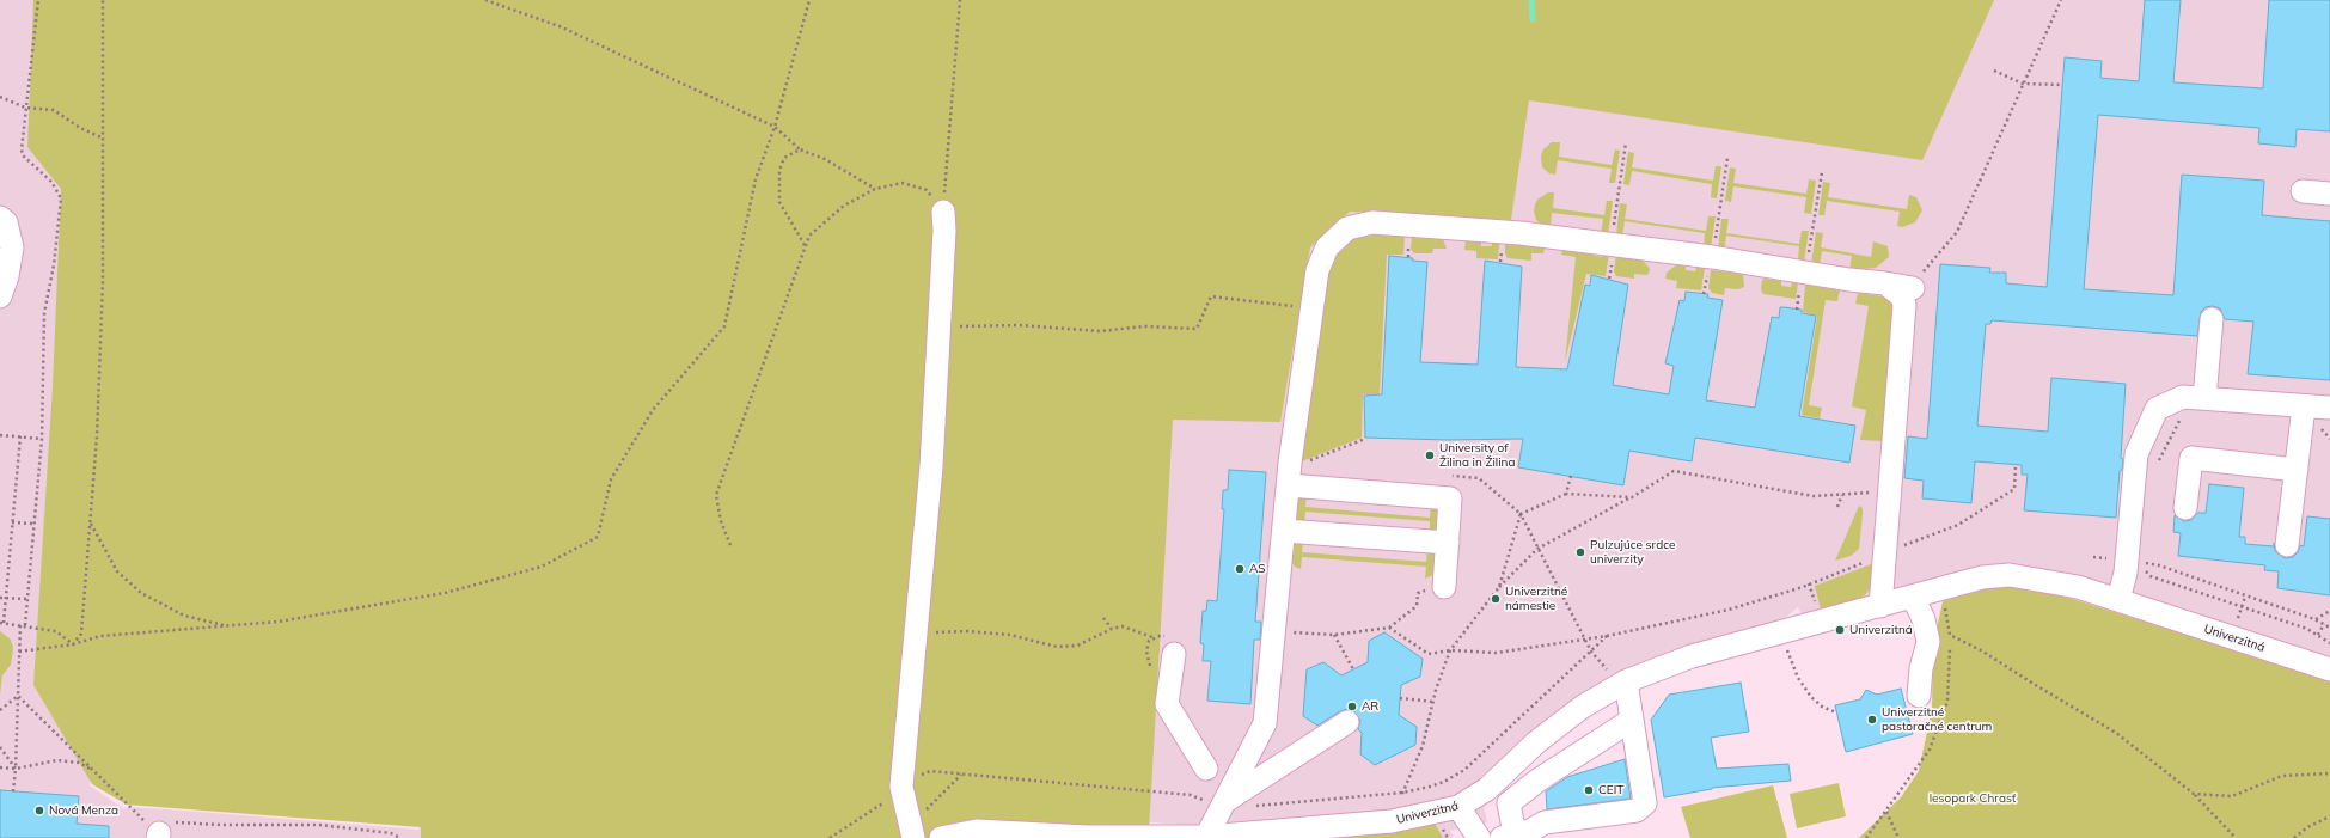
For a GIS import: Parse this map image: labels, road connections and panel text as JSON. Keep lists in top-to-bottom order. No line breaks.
{"streets":{"street":["Univerzitná"]},"parks":["lesopark Chrasť"],"places":["University of Žilina in Žilina","Pulzujúce srdce univerzity","AS","Univerzitné námestie","Univerzitná","AR","Univerzitné pastoračné centrum","CEIT","Nová Menza"]}
